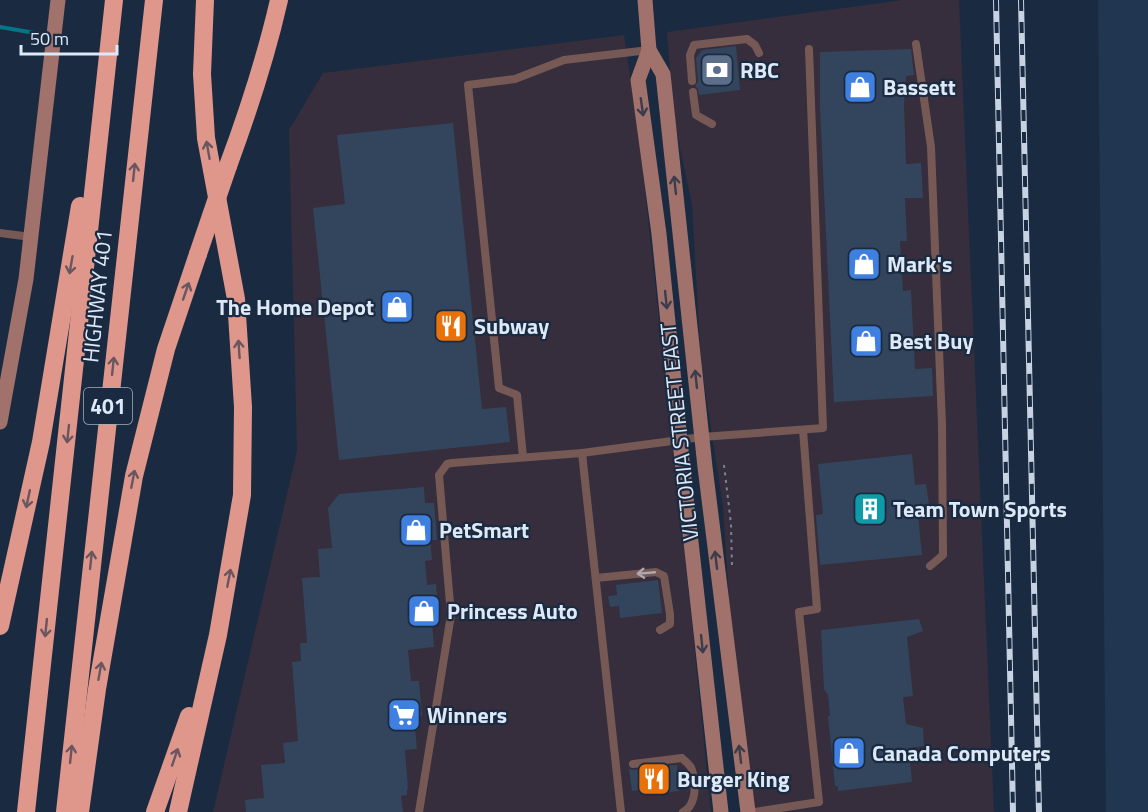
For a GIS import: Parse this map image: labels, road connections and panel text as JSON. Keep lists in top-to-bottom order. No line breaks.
{"streets":{"highway":["HIGHWAY 401","401"],"main road":["VICTORIA STREET EAST"]},"places":{"bank":["RBC"],"shop":["Bassett","Mark's","The Home Depot","Best Buy","PetSmart","Princess Auto","Canada Computers"],"restaurant":["Subway","Burger King"],"building":["Team Town Sports"],"supermarket":["Winners"]},"scale_bar":"50 m"}
